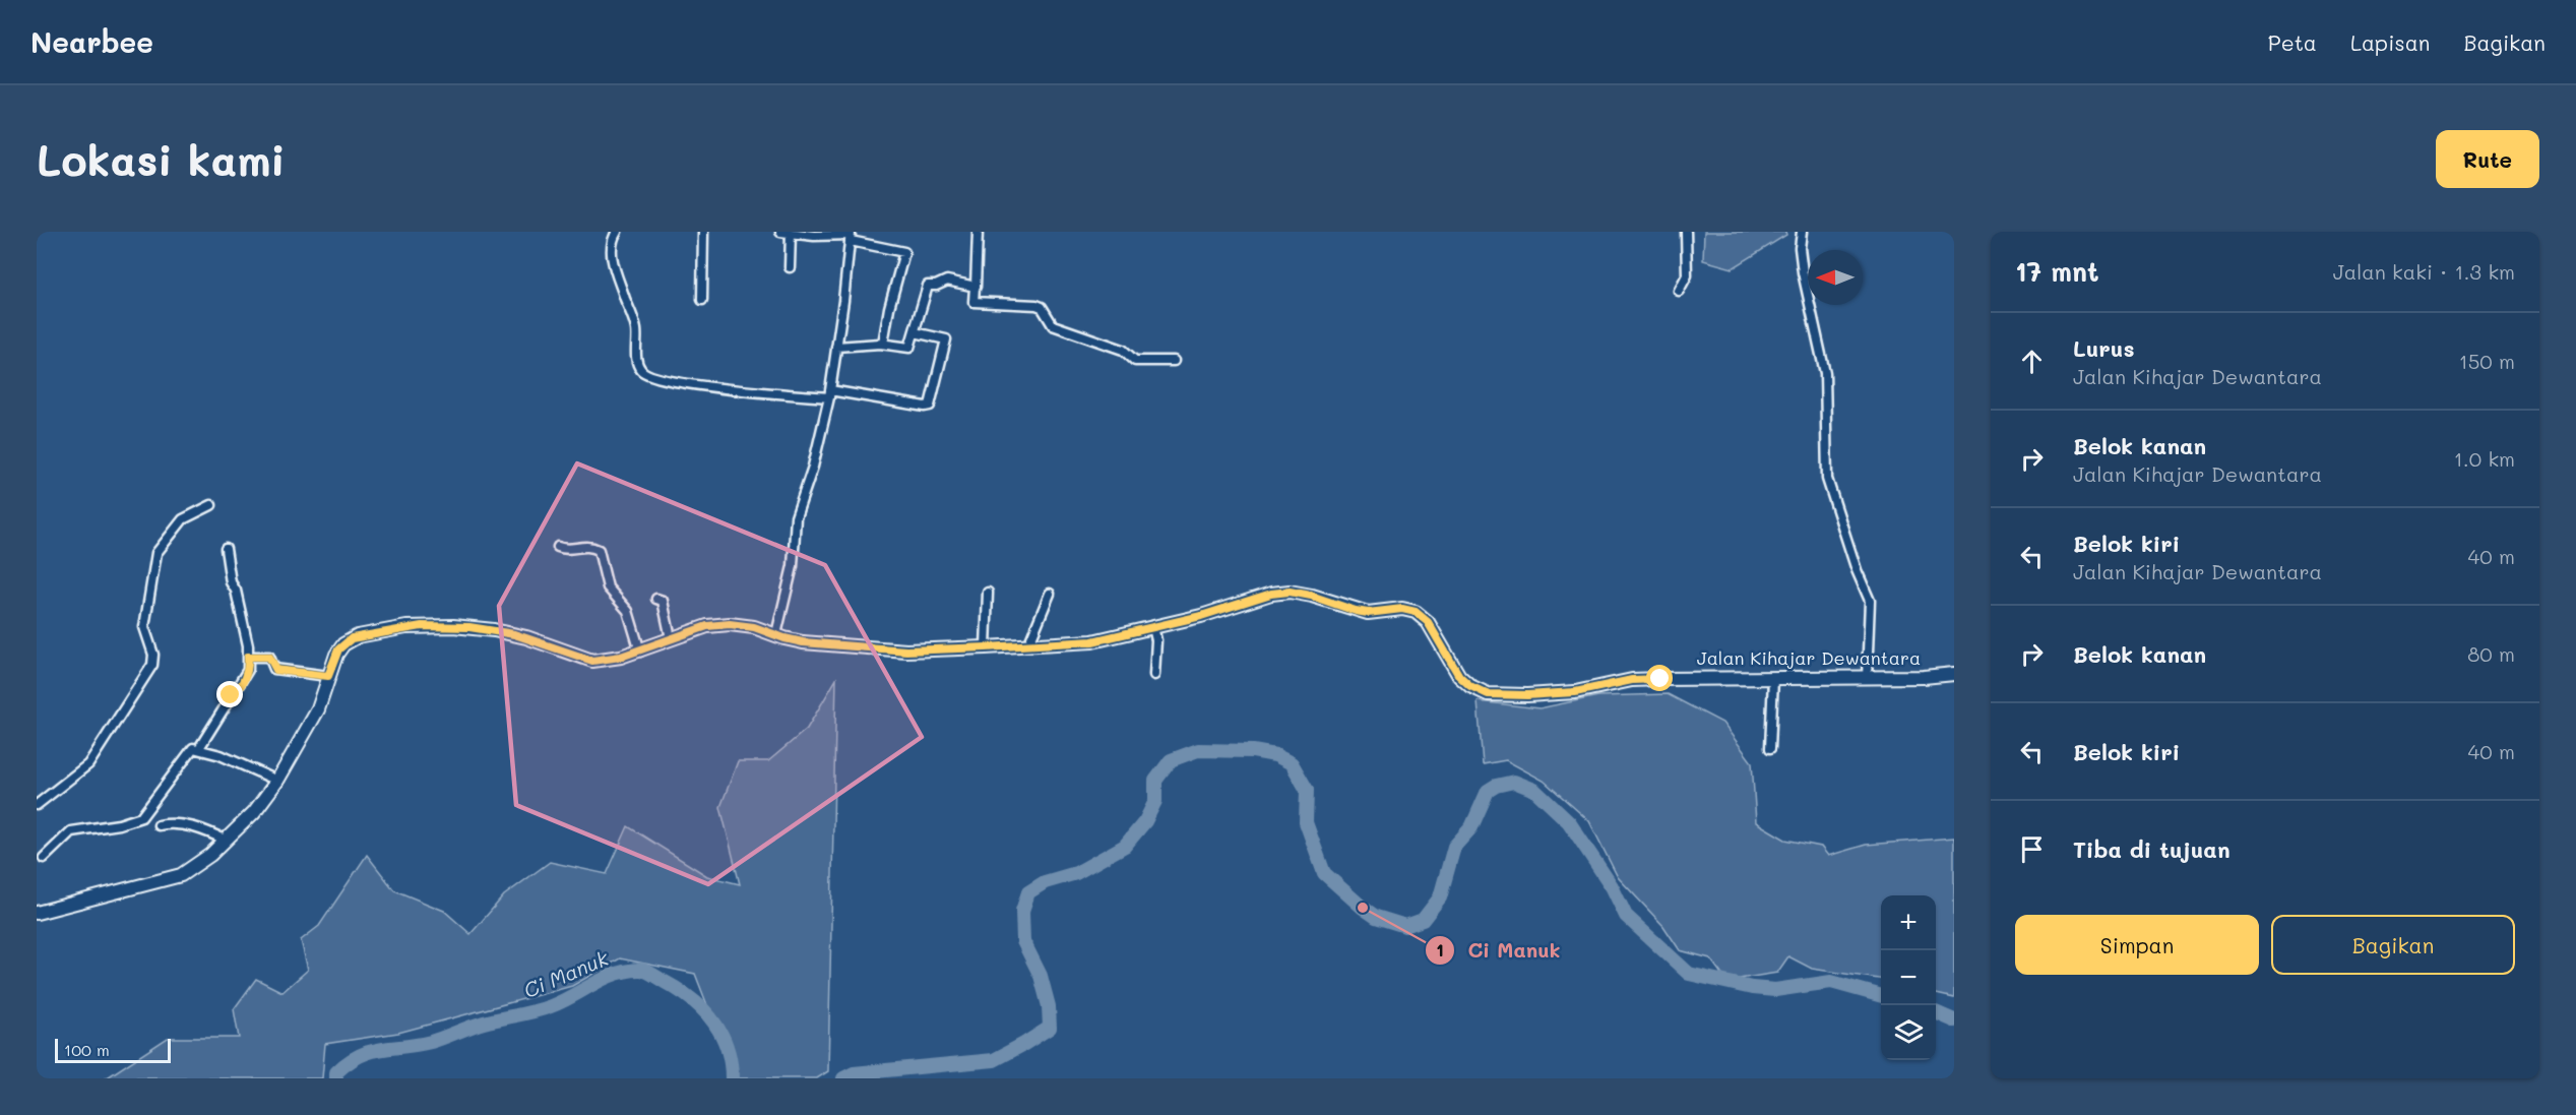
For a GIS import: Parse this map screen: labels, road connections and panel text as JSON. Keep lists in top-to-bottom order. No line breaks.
{"streets":{"main road":["Jalan Kihajar Dewantara"]},"water":["Ci Manuk"],"places":["Ci Manuk"],"scale_bar":"100 m","north":"left","page":{"header":"Nearbee","nav":["Peta","Lapisan","Bagikan"],"buttons":["Rute",["Simpan","Bagikan"]],"title":"Lokasi kami","heading":["17 mnt","Jalan kaki · 1.3 km"],"list":[["Lurus","Jalan Kihajar Dewantara","150 m"],["Belok kanan","Jalan Kihajar Dewantara","1.0 km"],["Belok kiri","Jalan Kihajar Dewantara","40 m"],["Belok kanan","80 m"],["Belok kiri","40 m"],"Tiba di tujuan"],"map_buttons":["+","−"],"scale":"100 m"}}
